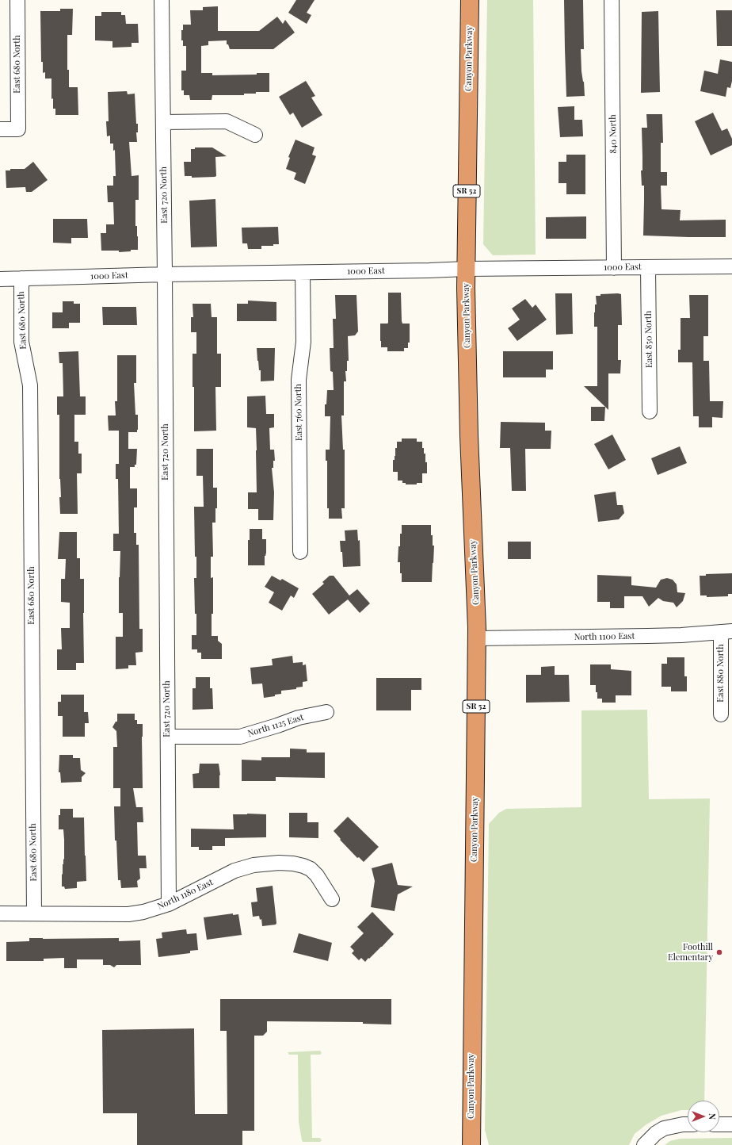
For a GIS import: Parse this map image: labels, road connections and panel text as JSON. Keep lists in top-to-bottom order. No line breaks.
{"streets":{"highway":["Canyon Parkway","SR 52"],"street":["East 680 North","840 North","East 720 North","1000 East","East 850 North","East 760 North","North 1100 East","East 880 North","North 1125 East","North 1180 East"]},"crossings":[["Canyon Parkway","1000 East"],["Canyon Parkway","North 1100 East"],["East 680 North","1000 East"],["East 680 North","North 1180 East"],["840 North","1000 East"],["East 720 North","1000 East"],["East 720 North","North 1125 East"],["East 720 North","North 1180 East"],["1000 East","East 850 North"],["1000 East","East 760 North"],["North 1100 East","East 880 North"]],"places":["Foothill Elementary"],"north":"right"}
